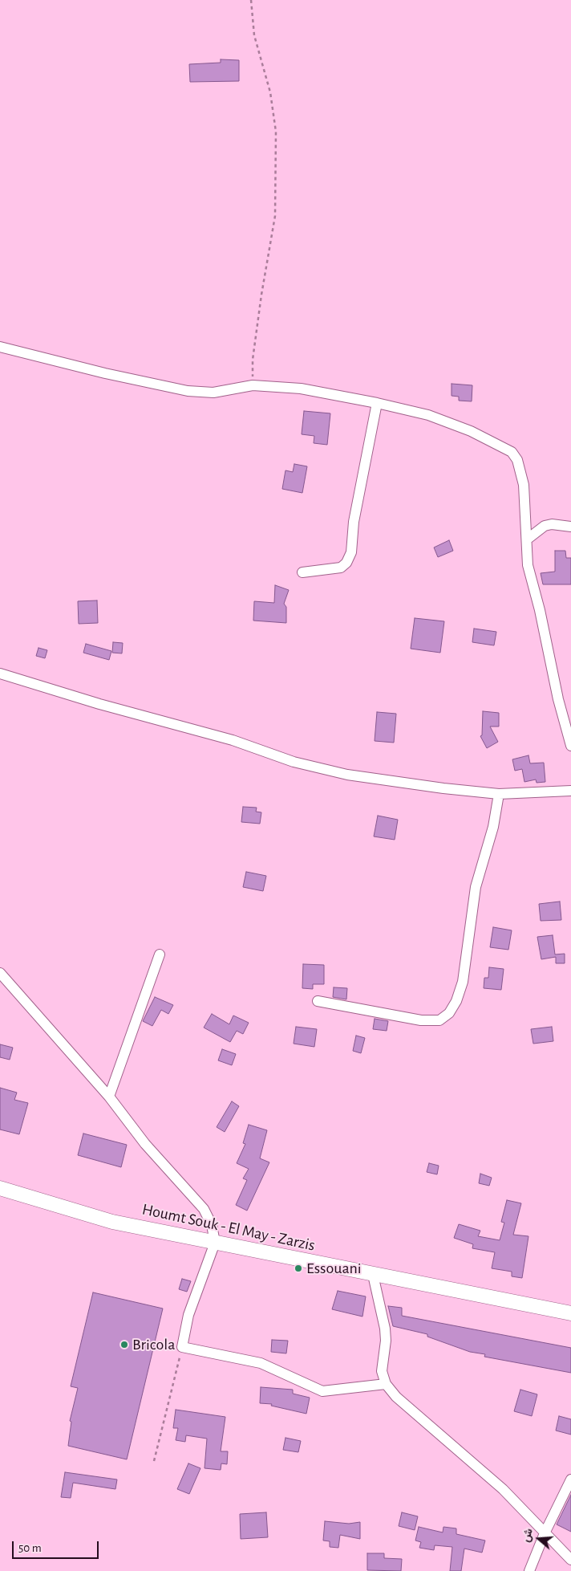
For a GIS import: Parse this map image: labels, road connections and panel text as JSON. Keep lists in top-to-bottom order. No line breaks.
{"streets":{"main road":["Houmt Souk - El May - Zarzis"]},"places":["Essouani","Bricola"],"scale_bar":"50 m","north":"left"}
